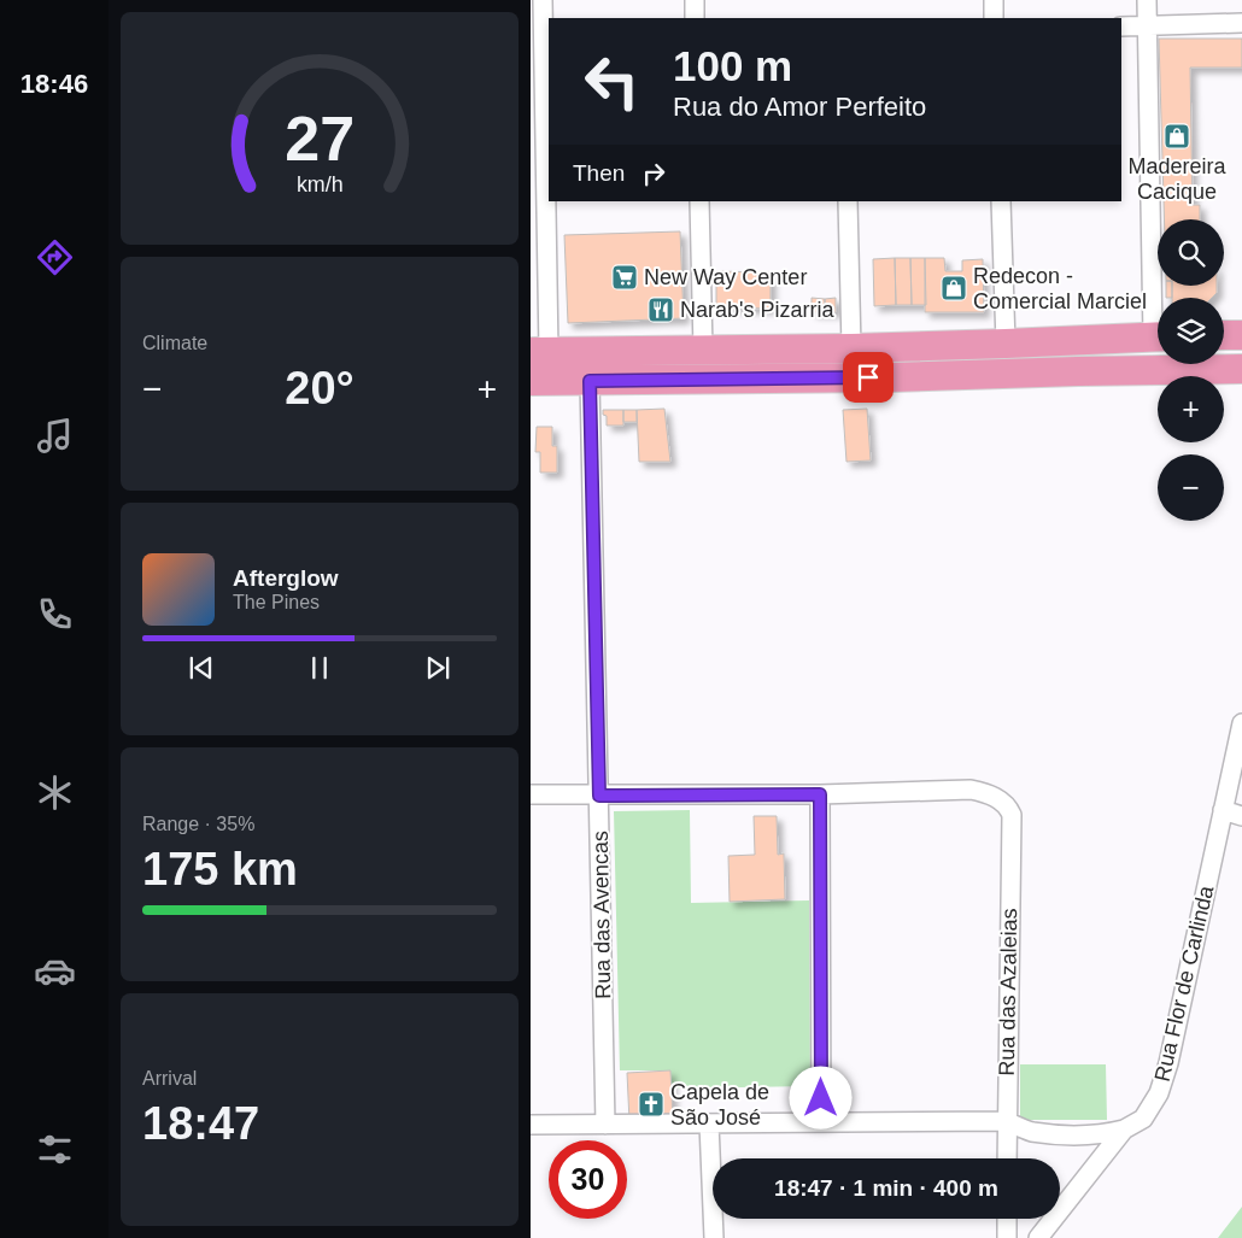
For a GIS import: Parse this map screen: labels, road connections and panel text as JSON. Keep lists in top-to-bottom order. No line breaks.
{"streets":{"street":["Rua das Avencas","Rua Flor de Carlinda","Rua das Azaleias"]},"places":{"shop":["Madereira Cacique","Redecon - Comercial Marciel"],"supermarket":["New Way Center"],"restaurant":["Narab's Pizarria"],"church":["Capela de São José"]},"page":{"tabs":"18:46","turn":["100 m","Rua do Amor Perfeito"],"then":"Then","map_buttons":["+","−"],"tile":["Climate",["Range · 35%","175 km"],["Arrival","18:47"]],"heat":["−","20°","+"],"song":["Afterglow","The Pines"],"limit":"30","trip":"18:47 · 1 min · 400 m","gauge":["27","km/h"]}}
